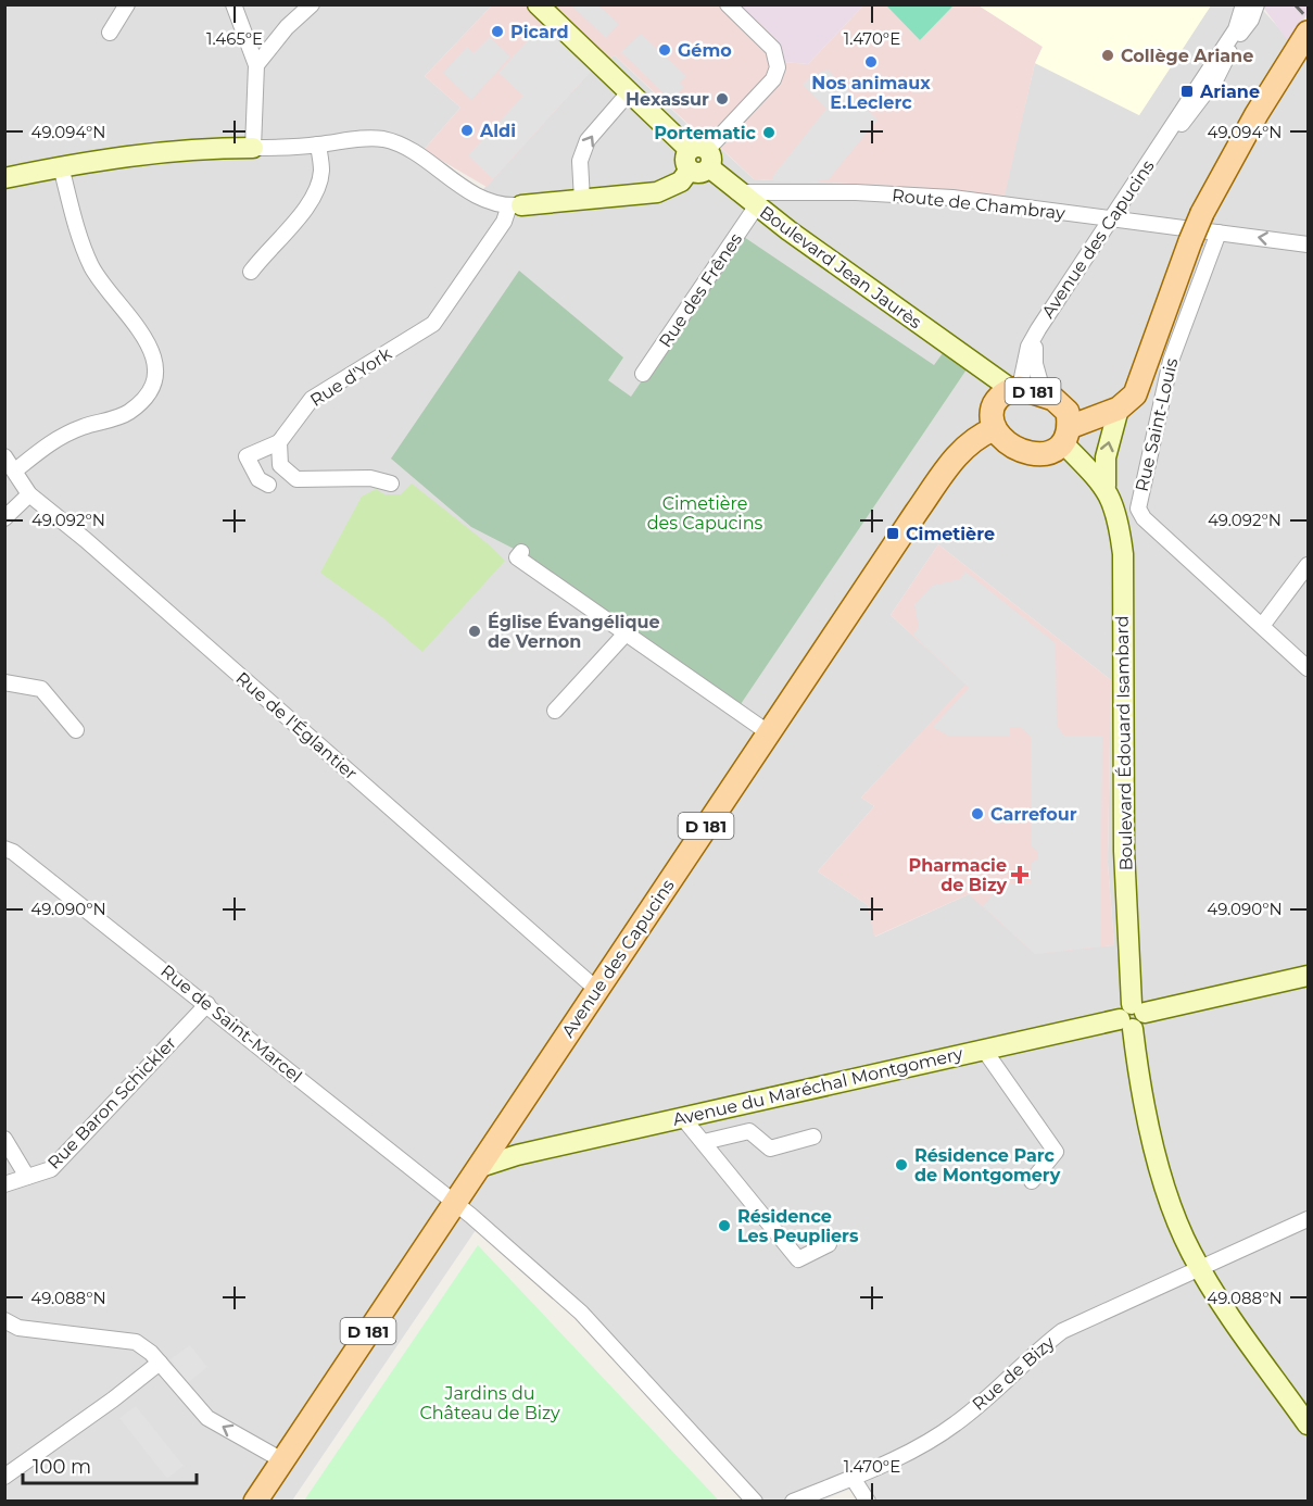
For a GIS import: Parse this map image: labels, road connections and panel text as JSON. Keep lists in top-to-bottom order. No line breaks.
{"streets":{"main road":["Avenue des Capucins","Boulevard Jean Jaurès","D 181","Boulevard Édouard Isambard","Avenue du Maréchal Montgomery"],"street":["Route de Chambray","Rue des Frênes","Rue d'York","Rue Saint-Louis","Rue de l'Églantier","Rue de Saint-Marcel","Rue Baron Schickler","Rue de Bizy"]},"crossings":[["Route de Chambray","Avenue des Capucins"],["Route de Chambray","Boulevard Jean Jaurès"],["Route de Chambray","Rue Saint-Louis"],["Avenue des Capucins","Boulevard Jean Jaurès"],["Avenue des Capucins","D 181"],["Avenue des Capucins","Rue de l'Églantier"],["Avenue des Capucins","Boulevard Édouard Isambard"],["Avenue des Capucins","Rue de Saint-Marcel"],["Avenue des Capucins","Avenue du Maréchal Montgomery"],["Boulevard Jean Jaurès","Rue des Frênes"],["Boulevard Jean Jaurès","D 181"],["Boulevard Jean Jaurès","Boulevard Édouard Isambard"],["D 181","Boulevard Édouard Isambard"],["Boulevard Édouard Isambard","Avenue du Maréchal Montgomery"],["Boulevard Édouard Isambard","Rue de Bizy"],["Rue de Saint-Marcel","Rue Baron Schickler"]],"parks":["Cimetière des Capucins","Jardins du Château de Bizy"],"places":{"other":["Picard","Gémo","Collège Ariane","Nos animaux E.Leclerc","Hexassur","Aldi","Portematic","Église Évangélique de Vernon","Carrefour","Résidence Parc de Montgomery","Résidence Les Peupliers"],"transit":["Ariane","Cimetière"],"health":["Pharmacie de Bizy"]},"scale_bar":"100 m","coordinates":["1.465°E","1.470°E","49.094°N","49.092°N","49.090°N","49.088°N"]}
